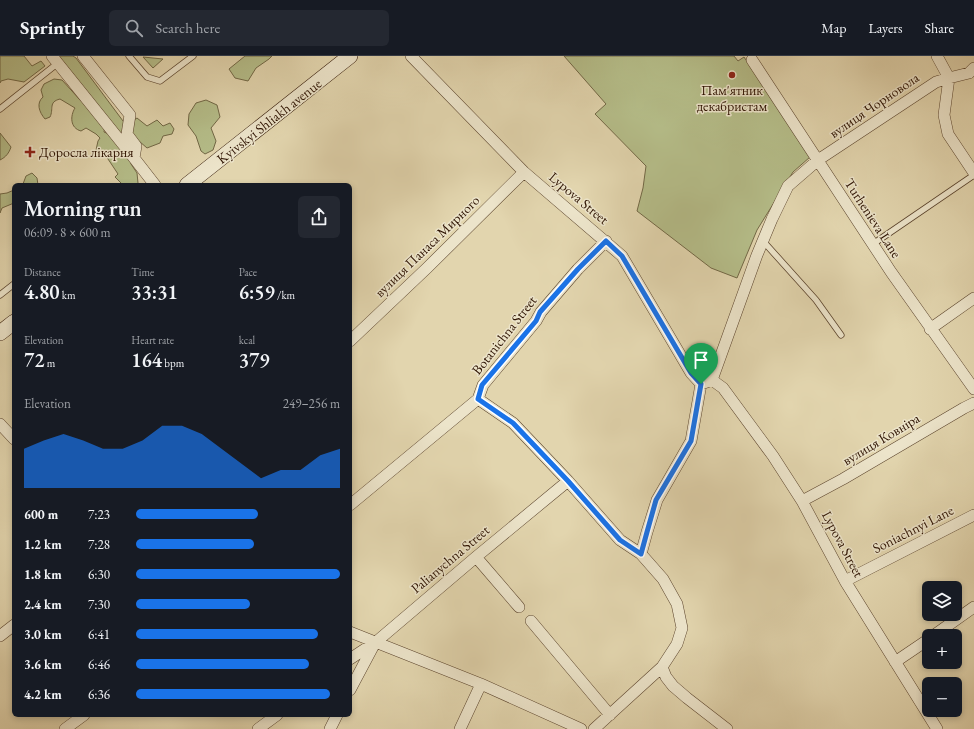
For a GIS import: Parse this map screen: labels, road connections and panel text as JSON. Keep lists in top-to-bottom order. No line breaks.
{"streets":{"main road":["Kyivskyi Shliakh avenue"],"street":["вулиця Чорновола","Lypova Street","Turhenieva Lane","вулиця Панаса Мирного","Botanichna Street","вулиця Ковніра","Soniachnyi Lane","Palianychna Street"]},"crossings":[["вулиця Чорновола","Turhenieva Lane"],["Lypova Street","вулиця Панаса Мирного"],["Lypova Street","Botanichna Street"],["Lypova Street","вулиця Ковніра"],["Lypova Street","Soniachnyi Lane"]],"places":{"other":["Пам'ятник декабристам"],"health":["Доросла лікарня"]},"page":{"header":"Sprintly","search":"Search here","nav":["Map","Layers","Share"],"heading":["Morning run","06:09 · 8 × 600 m"],"stats":[["Distance","4.80 km"],["Time","33:31"],["Pace","6:59 /km"],["Elevation","72 m"],["Heart rate","164 bpm"],["kcal","379"]],"chart":["Elevation","249–256 m"],"list":[{"name":"600 m","note":"7:23"},{"name":"1.2 km","note":"7:28"},{"name":"1.8 km","note":"6:30"},{"name":"2.4 km","note":"7:30"},{"name":"3.0 km","note":"6:41"},{"name":"3.6 km","note":"6:46"},{"name":"4.2 km","note":"6:36"}],"map_buttons":["+","−"]}}
